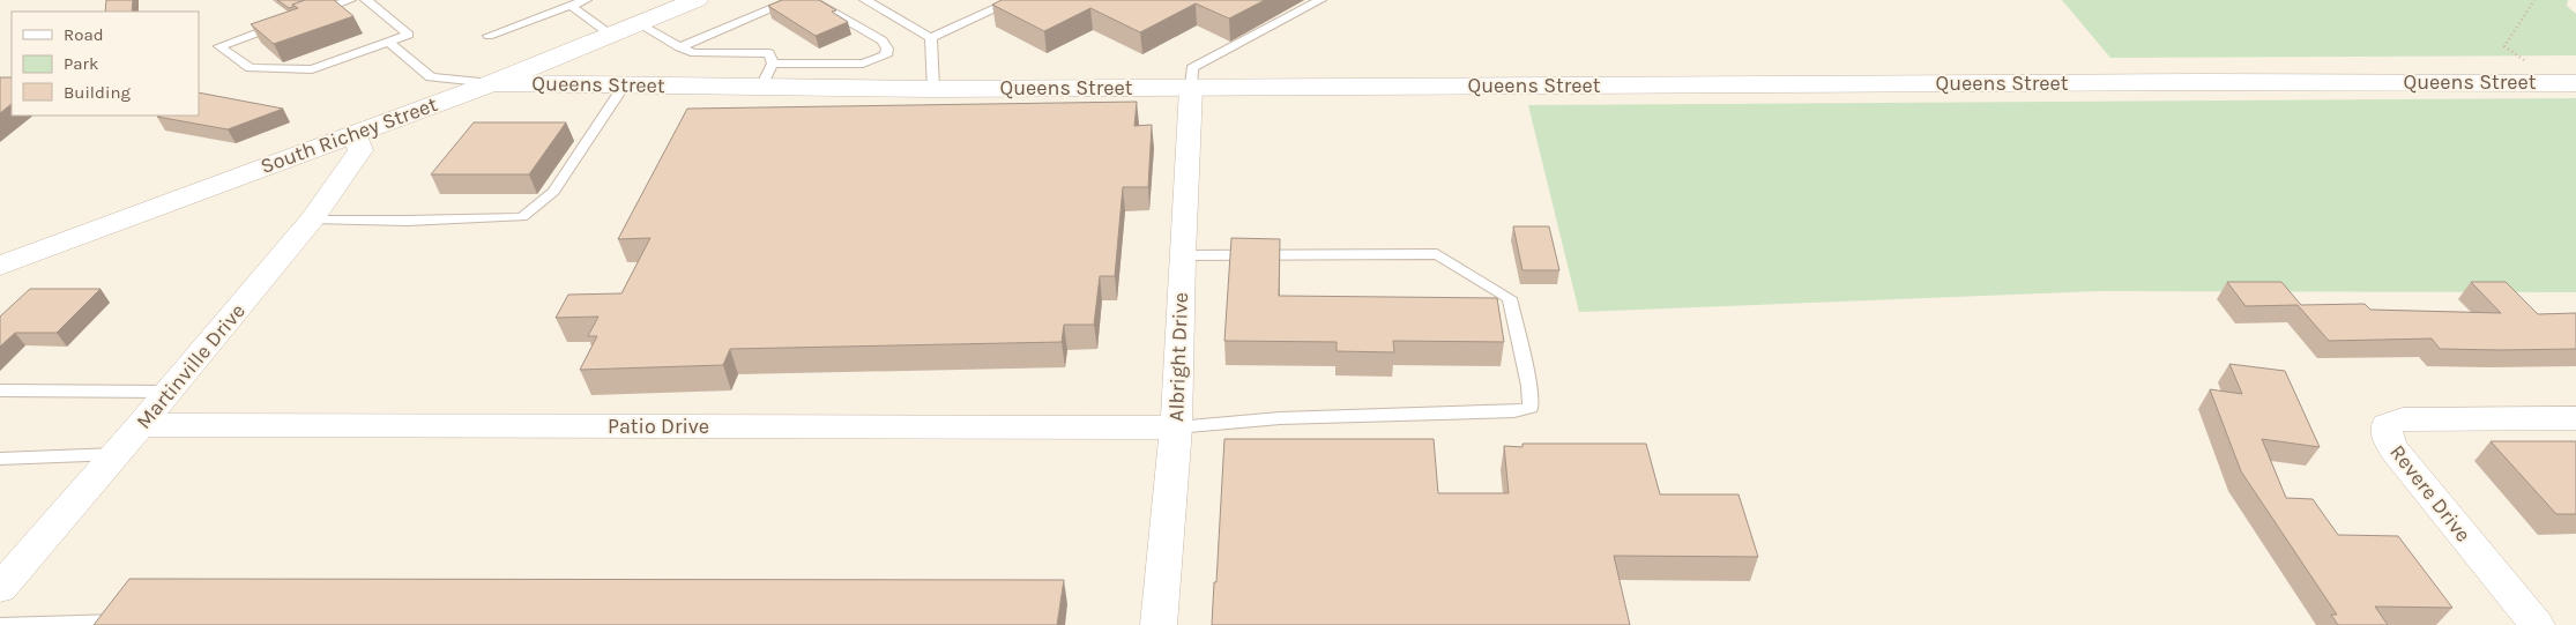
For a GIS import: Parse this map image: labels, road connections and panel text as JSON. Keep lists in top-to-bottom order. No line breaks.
{"streets":{"street":["Queens Street","South Richey Street","Albright Drive","Martinville Drive","Patio Drive","Revere Drive"]},"crossings":[["Queens Street","South Richey Street"],["Queens Street","Albright Drive"],["South Richey Street","Martinville Drive"],["Albright Drive","Patio Drive"],["Martinville Drive","Patio Drive"]],"legend":["Road","Park","Building"]}
